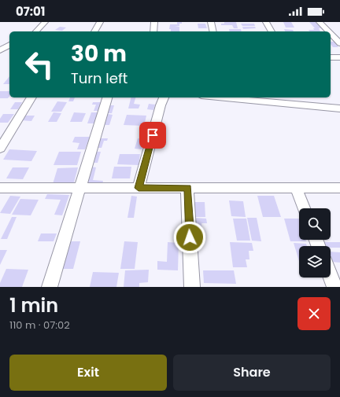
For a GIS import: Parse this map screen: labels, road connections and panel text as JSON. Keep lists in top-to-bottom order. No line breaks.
{"page":{"status":"07:01","turn":["30 m","Turn left"],"heading":["1 min","110 m · 07:02"],"buttons":["Exit","Share"]}}
